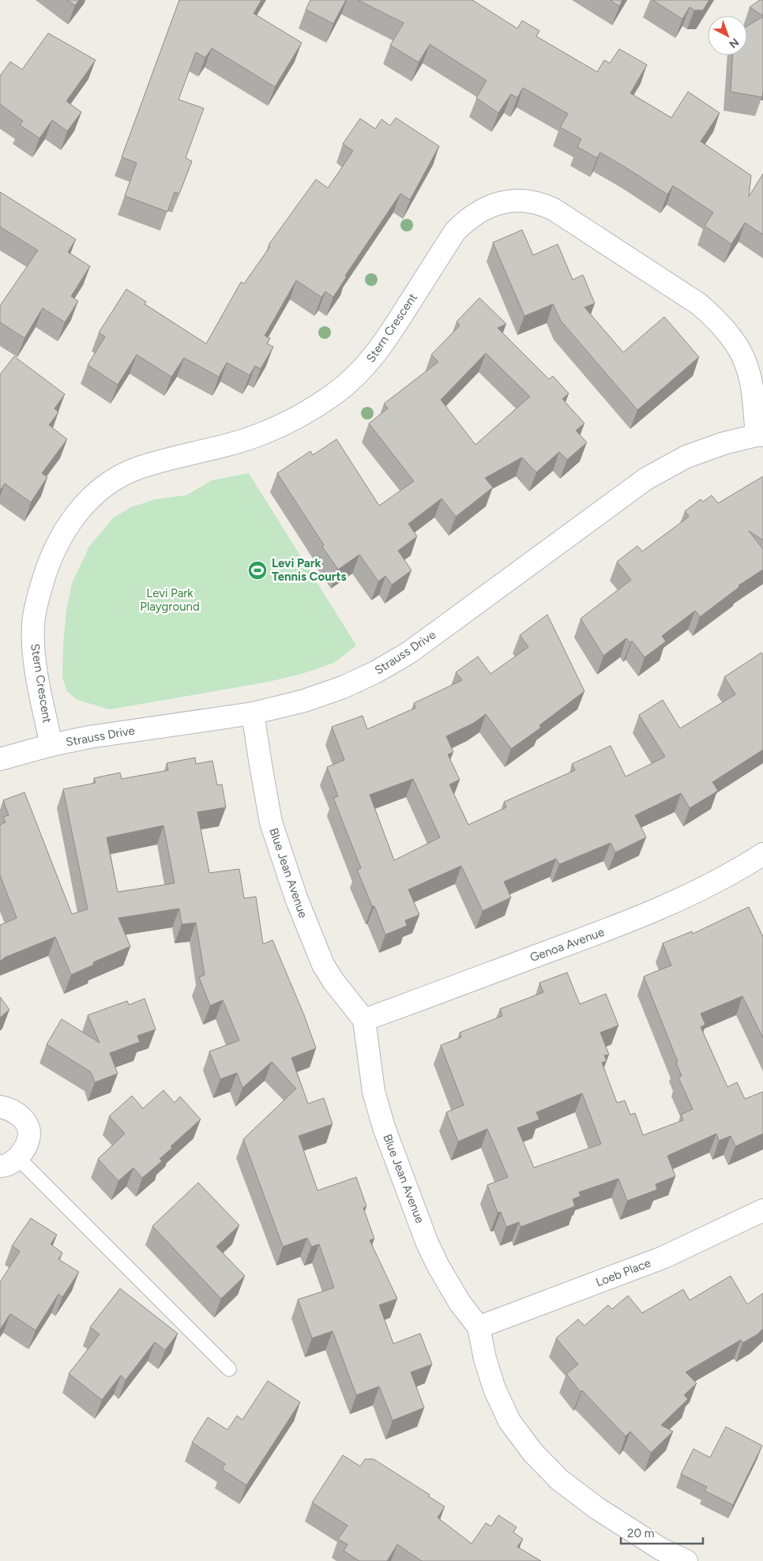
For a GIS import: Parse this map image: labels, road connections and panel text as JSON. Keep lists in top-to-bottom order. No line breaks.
{"streets":{"street":["Stern Crescent","Strauss Drive","Blue Jean Avenue","Genoa Avenue","Loeb Place"]},"crossings":[["Stern Crescent","Strauss Drive"],["Strauss Drive","Blue Jean Avenue"],["Blue Jean Avenue","Genoa Avenue"],["Blue Jean Avenue","Loeb Place"]],"parks":["Levi Park Playground"],"places":{"sports":["Levi Park Tennis Courts"]},"scale_bar":"20 m","north":"bottom right"}
